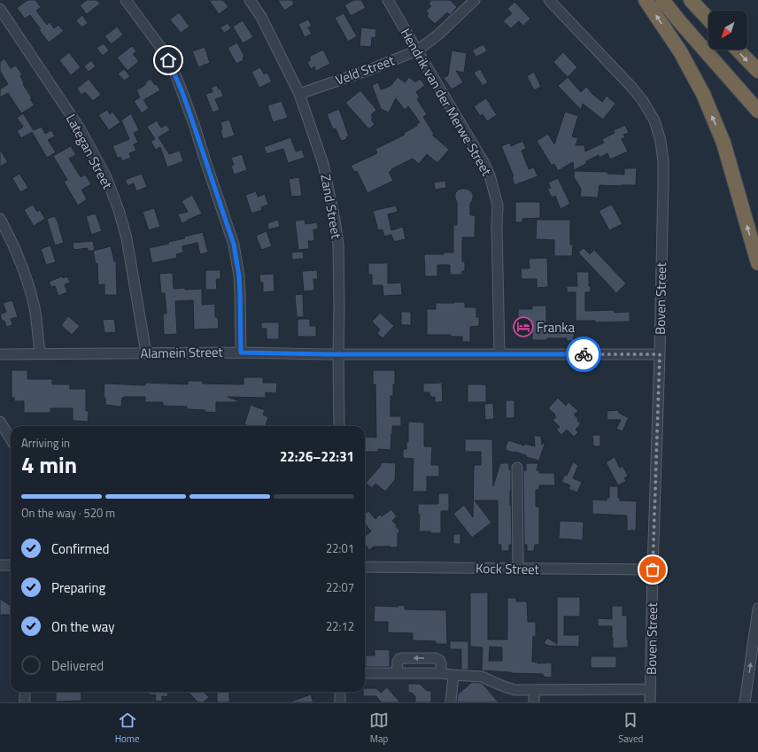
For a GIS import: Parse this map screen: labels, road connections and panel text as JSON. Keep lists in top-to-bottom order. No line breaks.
{"streets":{"street":["Veld Street","Hendrik van der Merwe Street","Lategan Street","Zand Street","Boven Street","Alamein Street","Kock Street"]},"crossings":[["Veld Street","Hendrik van der Merwe Street"],["Veld Street","Zand Street"],["Hendrik van der Merwe Street","Alamein Street"],["Lategan Street","Alamein Street"],["Zand Street","Alamein Street"],["Boven Street","Alamein Street"],["Boven Street","Kock Street"]],"places":{"hotel":["Franka"]},"north":"bottom left","page":{"heading":["4 min","Arriving in","22:26–22:31"],"bar":"On the way · 520 m","list":[["Confirmed","22:01"],["Preparing","22:07"],["On the way","22:12"],"Delivered"],"tabs":["Home","Map","Saved"]}}
